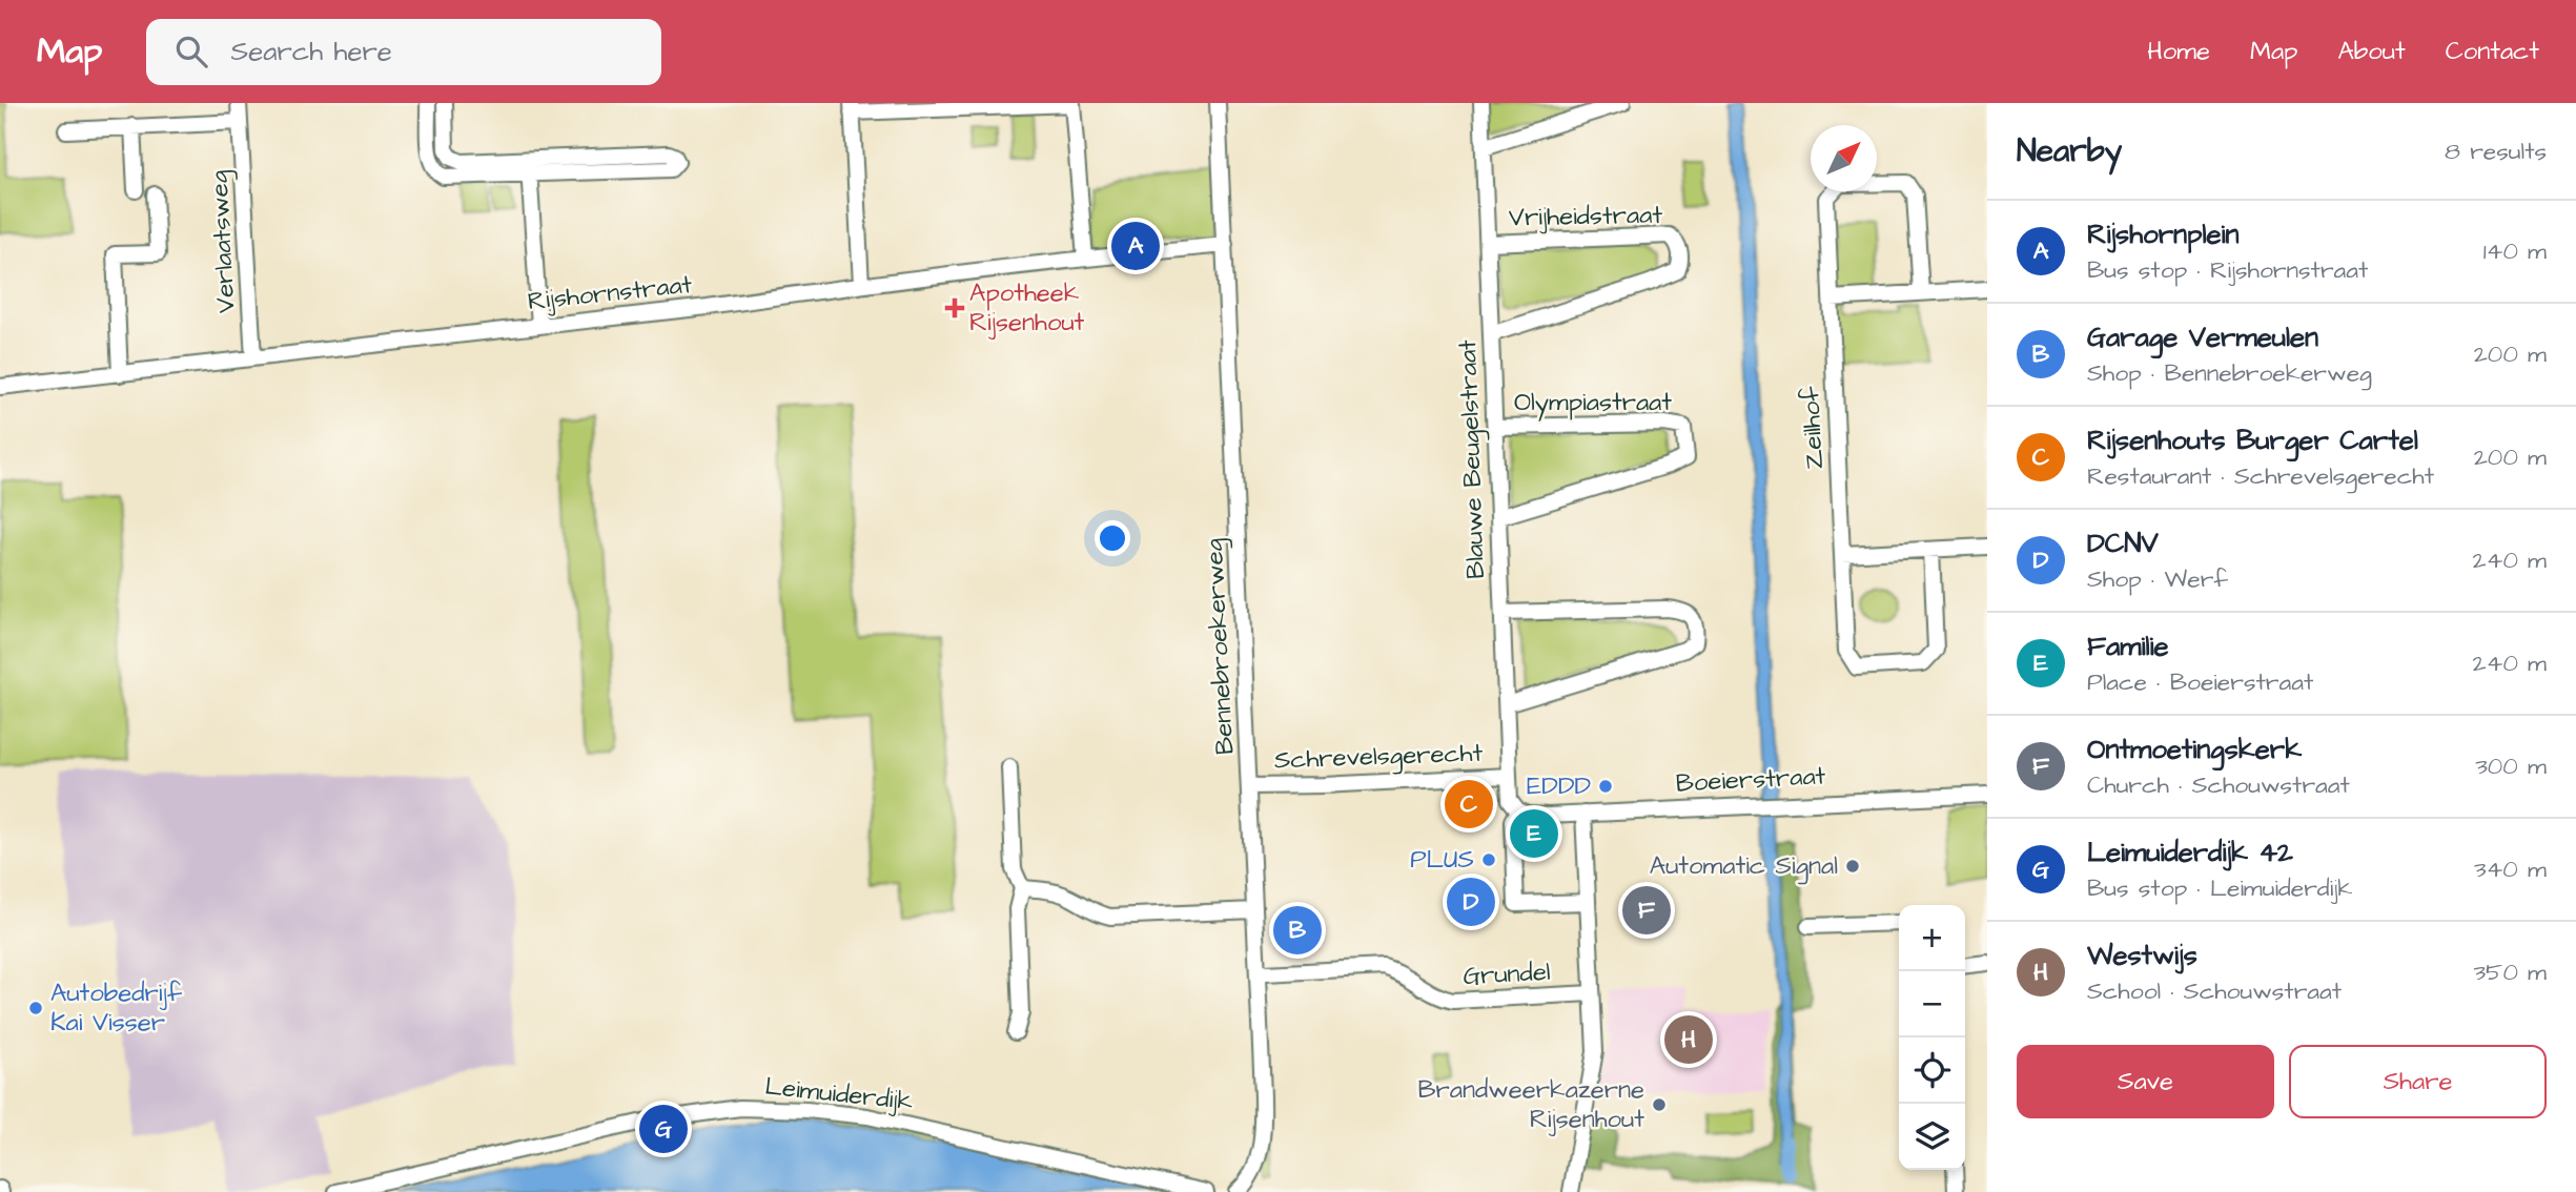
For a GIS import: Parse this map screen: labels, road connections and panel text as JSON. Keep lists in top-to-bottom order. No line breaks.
{"streets":{"street":["Vrijheidstraat","Verlaatsweg","Rijshornstraat","Olympiastraat","Zeilhof","Blauwe Beugelstraat","Bennebroekerweg","Schrevelsgerecht","Boeierstraat","Grundel","Leimuiderdijk"]},"crossings":[["Vrijheidstraat","Blauwe Beugelstraat"],["Verlaatsweg","Rijshornstraat"],["Rijshornstraat","Bennebroekerweg"],["Olympiastraat","Blauwe Beugelstraat"],["Blauwe Beugelstraat","Schrevelsgerecht"],["Blauwe Beugelstraat","Boeierstraat"],["Bennebroekerweg","Schrevelsgerecht"],["Bennebroekerweg","Grundel"]],"places":{"health":["Apotheek Rijsenhout"],"other":["EDDD","PLUS","Automatic Signal","Autobedrijf Kai Visser","Brandweerkazerne Rijsenhout"]},"north":"top right","page":{"header":"Map","search":"Search here","nav":["Home","Map","About","Contact"],"heading":["Nearby","8 results"],"list":[{"mark":"A","name":"Rijshornplein","note":"Bus stop · Rijshornstraat","value":"140 m"},{"mark":"B","name":"Garage Vermeulen","note":"Shop · Bennebroekerweg","value":"200 m"},{"mark":"C","name":"Rijsenhouts Burger Cartel","note":"Restaurant · Schrevelsgerecht","value":"200 m"},{"mark":"D","name":"DCNV","note":"Shop · Werf","value":"240 m"},{"mark":"E","name":"Familie","note":"Place · Boeierstraat","value":"240 m"},{"mark":"F","name":"Ontmoetingskerk","note":"Church · Schouwstraat","value":"300 m"},{"mark":"G","name":"Leimuiderdijk 42","note":"Bus stop · Leimuiderdijk","value":"340 m"},{"mark":"H","name":"Westwijs","note":"School · Schouwstraat","value":"350 m"}],"pins":["A","C","E","D","F","B","H","G"],"map_buttons":["+","−"],"buttons":["Save","Share"]}}
